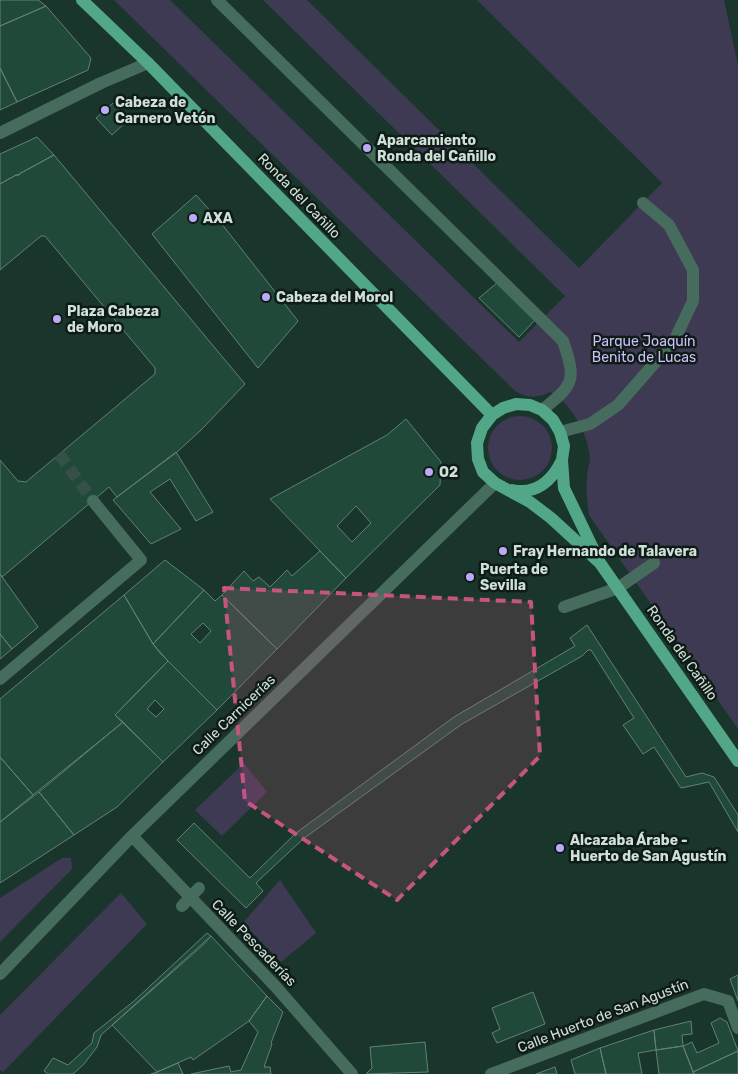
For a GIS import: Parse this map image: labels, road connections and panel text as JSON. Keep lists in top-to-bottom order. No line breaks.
{"streets":{"main road":["Ronda del Cañillo"],"street":["Calle Carnicerías","Calle Pescaderías","Calle Huerto de San Agustín"]},"crossings":[["Ronda del Cañillo","Calle Carnicerías"],["Calle Carnicerías","Calle Pescaderías"]],"parks":["Parque Joaquín Benito de Lucas"],"places":["Cabeza de Carnero Vetón","Aparcamiento Ronda del Cañillo","AXA","Cabeza del Morol","Plaza Cabeza de Moro","O2","Fray Hernando de Talavera","Puerta de Sevilla","Alcazaba Árabe - Huerto de San Agustín"]}
